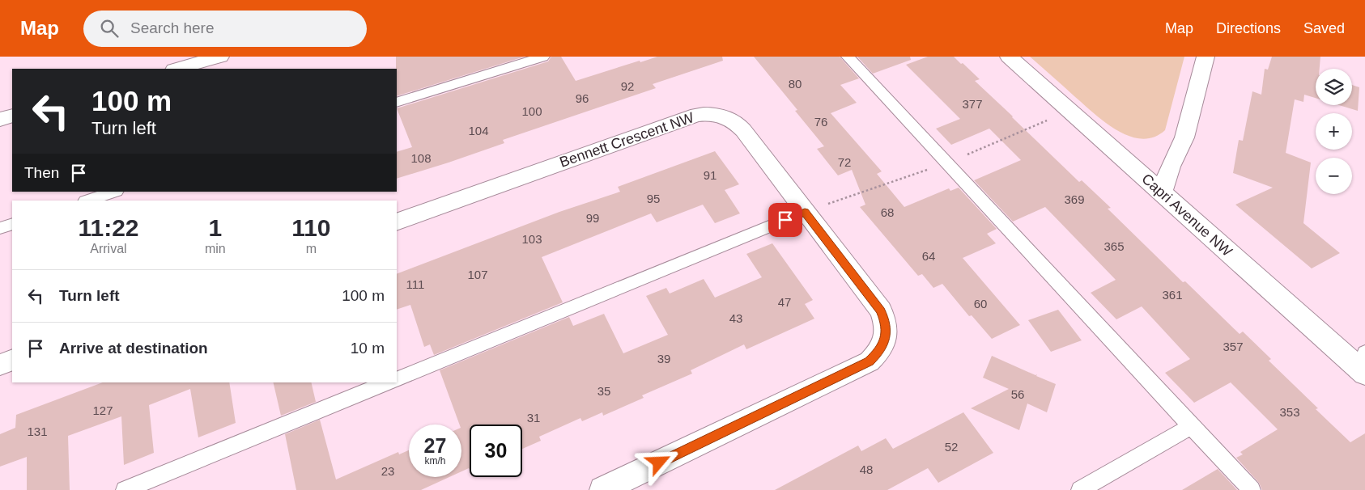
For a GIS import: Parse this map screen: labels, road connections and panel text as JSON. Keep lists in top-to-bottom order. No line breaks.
{"streets":{"street":["Bennett Crescent NW","Capri Avenue NW"]},"house_numbers":["80","92","96","377","100","76","104","108","72","91","95","369","68","99","103","365","64","107","111","361","47","60","43","357","39","35","56","127","353","31","131","52","48","23"],"page":{"header":"Map","search":"Search here","nav":["Map","Directions","Saved"],"map_buttons":["+","−"],"turn":["100 m","Turn left"],"then":"Then","eta":["11:22","Arrival","1","min","110","m"],"list":[{"name":"Turn left","value":"100 m"},{"name":"Arrive at destination","value":"10 m"}],"speed":"27 km/h","limit":"30"}}
